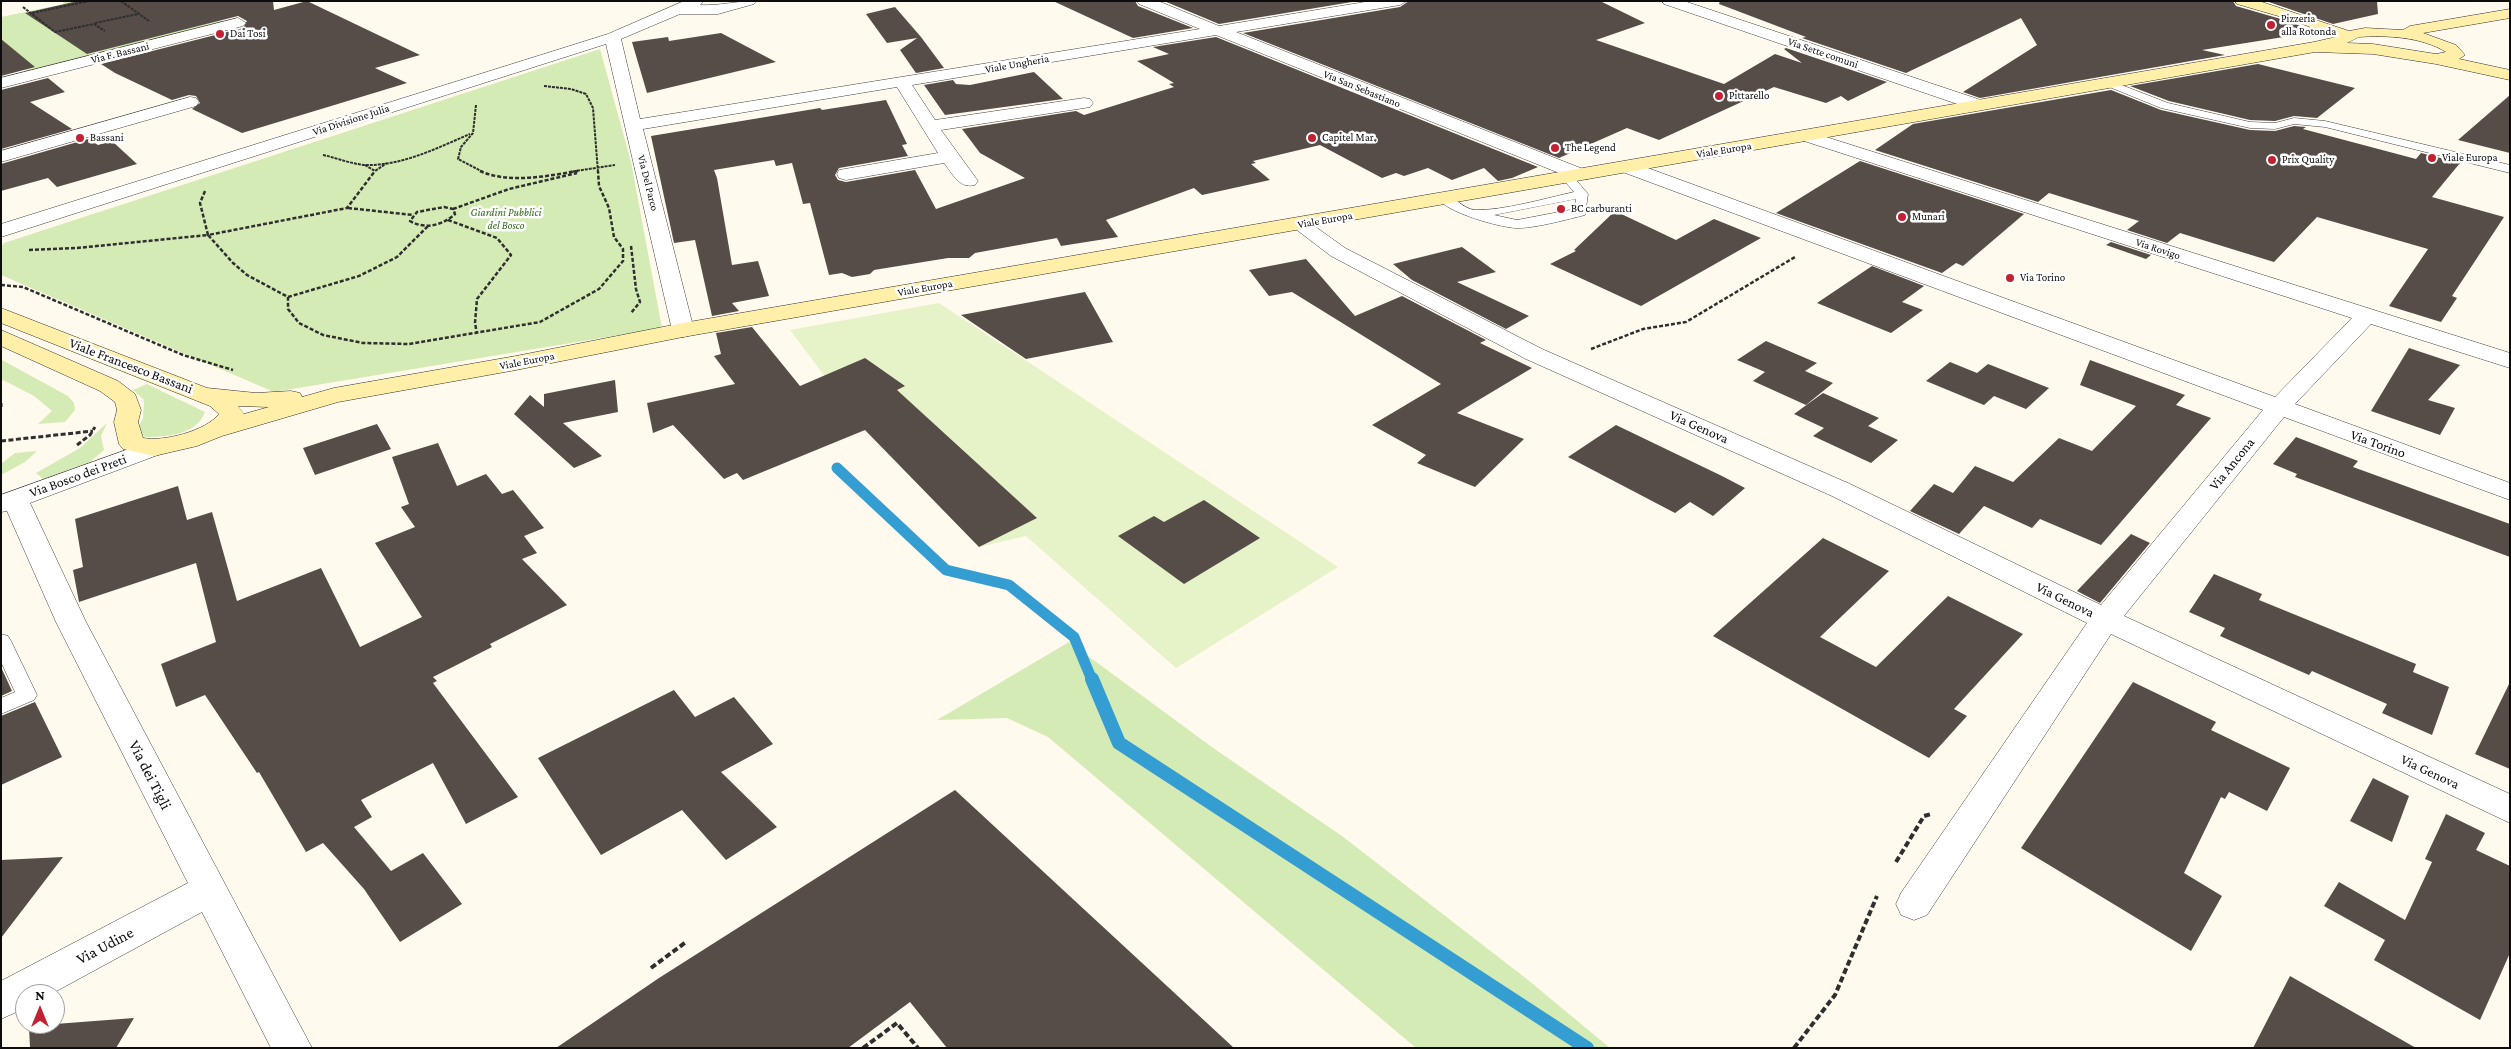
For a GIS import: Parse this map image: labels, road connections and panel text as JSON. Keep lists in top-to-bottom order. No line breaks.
{"streets":{"street":["Via F. Bassani","Via Sette comuni","Viale Ungheria","Via San Sebastiano","Via Divisione Julia","Viale Europa","Via Del Parco","Via Rovigo","Viale Francesco Bassani","Via Genova","Via Torino","Via Ancona","Via Bosco dei Preti","Via dei Tigli","Via Udine"]},"crossings":[["Via Sette comuni","Viale Europa"],["Viale Ungheria","Via San Sebastiano"],["Viale Ungheria","Via Del Parco"],["Via San Sebastiano","Viale Europa"],["Via Divisione Julia","Via Del Parco"],["Viale Europa","Via Del Parco"],["Viale Europa","Via Rovigo"],["Viale Europa","Viale Francesco Bassani"],["Viale Europa","Via Genova"],["Viale Europa","Via Torino"],["Viale Europa","Via Bosco dei Preti"],["Via Rovigo","Via Ancona"],["Viale Francesco Bassani","Via Bosco dei Preti"],["Via Genova","Via Ancona"],["Via Torino","Via Ancona"],["Via Bosco dei Preti","Via dei Tigli"],["Via dei Tigli","Via Udine"]],"parks":["Giardini Pubblici del Bosco"],"places":["Pizzeria alla Rotonda","Dai Tosi","Pittarello","Bassani","Capitel Mar.","The Legend","Viale Europa","Prix Quality","BC carburanti","Munari","Via Torino"],"north":"top"}
